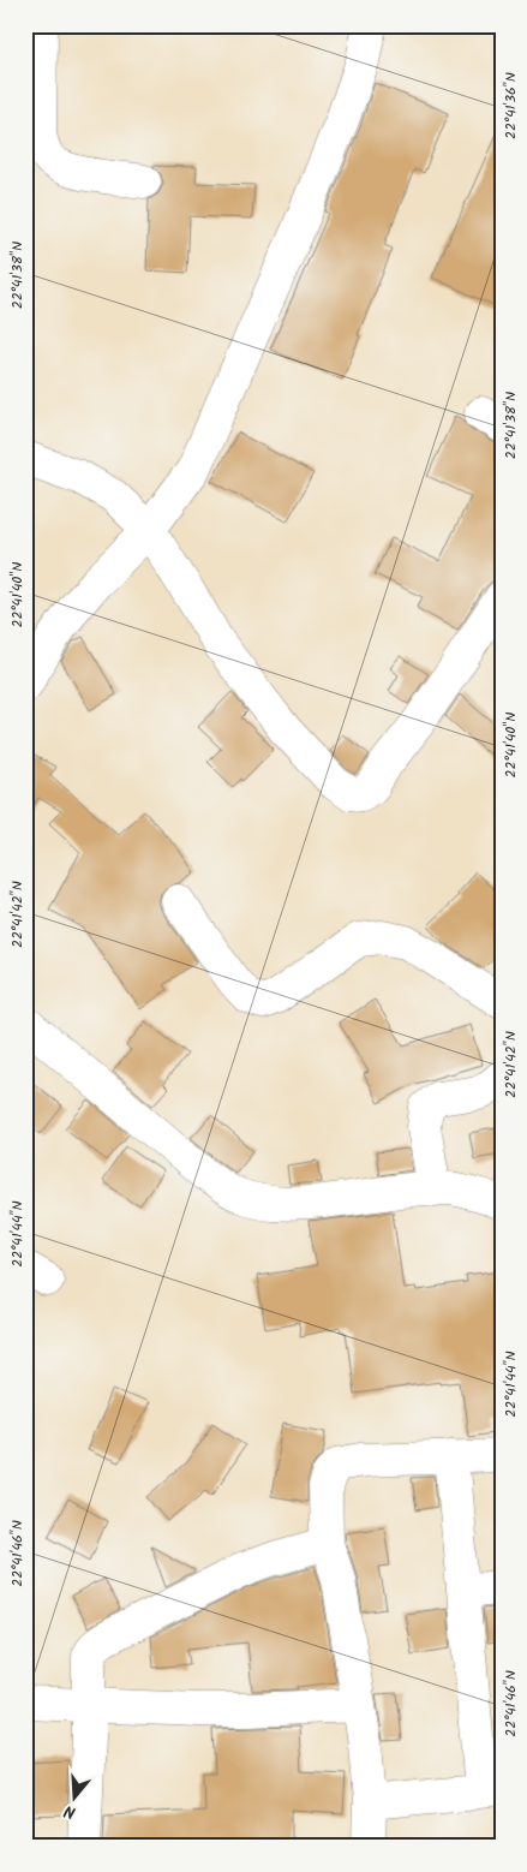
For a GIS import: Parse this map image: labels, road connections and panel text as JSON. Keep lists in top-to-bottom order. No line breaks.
{"north":"bottom","coordinates":["22°41'36\"N","22°41'38\"N","22°41'40\"N","22°41'42\"N","22°41'44\"N","22°41'46\"N"]}
